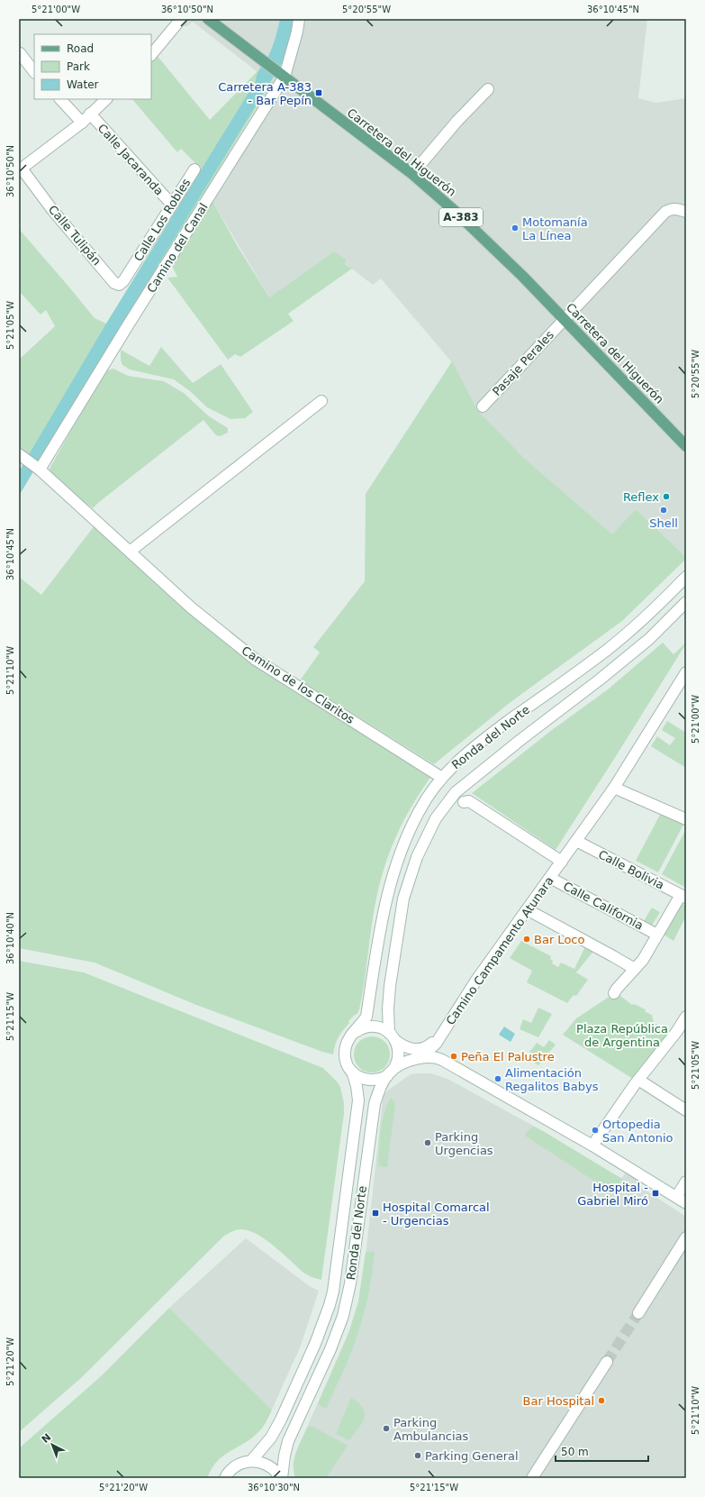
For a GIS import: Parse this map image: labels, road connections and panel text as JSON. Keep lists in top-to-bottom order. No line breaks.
{"streets":{"main road":["Carretera del Higuerón","A-383"],"street":["Calle Jacaranda","Calle Los Robles","Calle Tulipán","Camino del Canal","Pasaje Perales","Camino de los Claritos","Ronda del Norte","Calle Bolivia","Calle California","Camino Campamento Atunara"]},"crossings":[["Carretera del Higuerón","Camino del Canal"],["Carretera del Higuerón","Pasaje Perales"],["Calle Jacaranda","Calle Los Robles"],["Calle Los Robles","Calle Tulipán"],["Camino del Canal","Camino de los Claritos"],["Camino de los Claritos","Ronda del Norte"],["Ronda del Norte","Camino Campamento Atunara"],["Calle Bolivia","Camino Campamento Atunara"],["Calle California","Camino Campamento Atunara"]],"parks":["Plaza República de Argentina"],"places":{"transit":["Carretera A-383 - Bar Pepín","Hospital - Gabriel Miró","Hospital Comarcal - Urgencias"],"other":["Motomanía La Línea","Reflex","Shell","Bar Loco","Peña El Palustre","Alimentación Regalitos Babys","Ortopedia San Antonio","Parking Urgencias","Bar Hospital","Parking Ambulancias","Parking General"]},"legend":["Road","Park","Water"],"scale_bar":"50 m","north":"top left","coordinates":["5°21'00\"W","36°10'50\"N","5°20'55\"W","36°10'45\"N","5°21'05\"W","5°21'10\"W","36°10'40\"N","5°21'15\"W","5°21'20\"W","36°10'30\"N"]}
